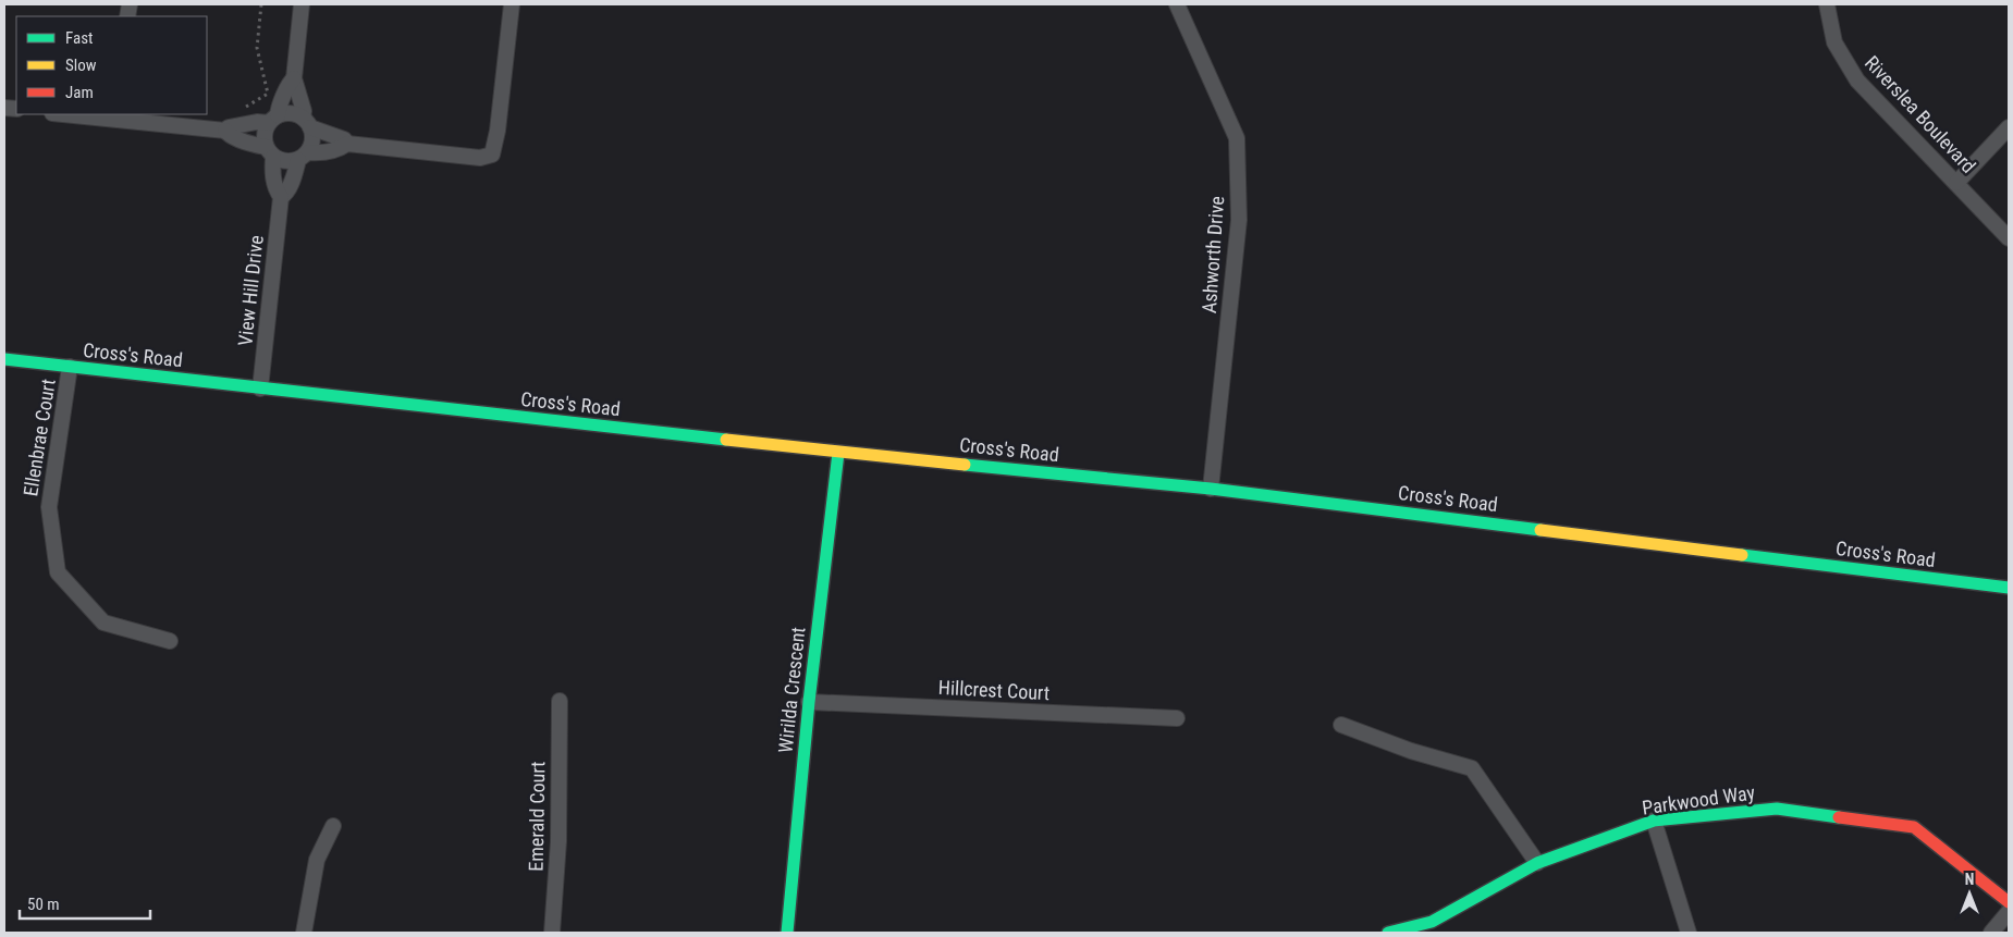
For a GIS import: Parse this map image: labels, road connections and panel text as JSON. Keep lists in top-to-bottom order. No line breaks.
{"streets":{"street":["Riverslea Boulevard","Ashworth Drive","View Hill Drive","Cross's Road","Ellenbrae Court","Wirilda Crescent","Hillcrest Court","Parkwood Way","Emerald Court"]},"crossings":[["Ashworth Drive","Cross's Road"],["View Hill Drive","Cross's Road"],["Cross's Road","Ellenbrae Court"],["Cross's Road","Wirilda Crescent"],["Wirilda Crescent","Hillcrest Court"]],"legend":["Fast","Slow","Jam"],"scale_bar":"50 m","north":"top"}
